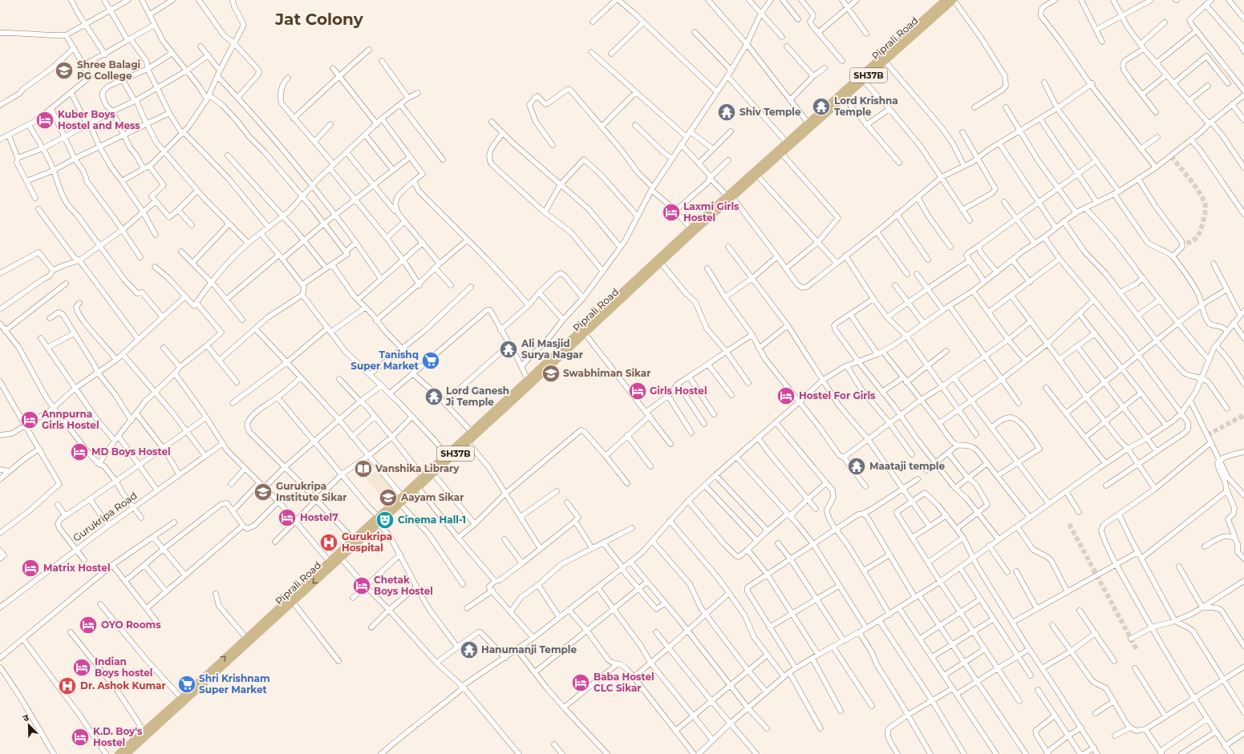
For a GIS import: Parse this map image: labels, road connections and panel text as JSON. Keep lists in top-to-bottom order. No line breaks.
{"streets":{"main road":["Piprali Road","SH37B"],"street":["Gurukripa Road"]},"districts":["Jat Colony"],"places":{"school or university":["Shree Balagi PG College","Swabhiman Sikar","Gurukripa Institute Sikar","Aayam Sikar"],"temple":["Lord Krishna Temple","Shiv Temple","Ali Masjid Surya Nagar","Lord Ganesh Ji Temple","Maataji temple","Hanumanji Temple"],"hotel":["Kuber Boys Hostel and Mess","Laxmi Girls Hostel","Girls Hostel","Hostel For Girls","Annpurna Girls Hostel","MD Boys Hostel","Hostel7","Matrix Hostel","Chetak Boys Hostel","OYO Rooms","Indian Boys hostel","Baba Hostel CLC Sikar","K.D. Boy's Hostel"],"supermarket":["Tanishq Super Market","Shri Krishnam Super Market"],"library":["Vanshika Library"],"theatre":["Cinema Hall-1"],"hospital":["Gurukripa Hospital","Dr. Ashok Kumar"]},"north":"top left"}
